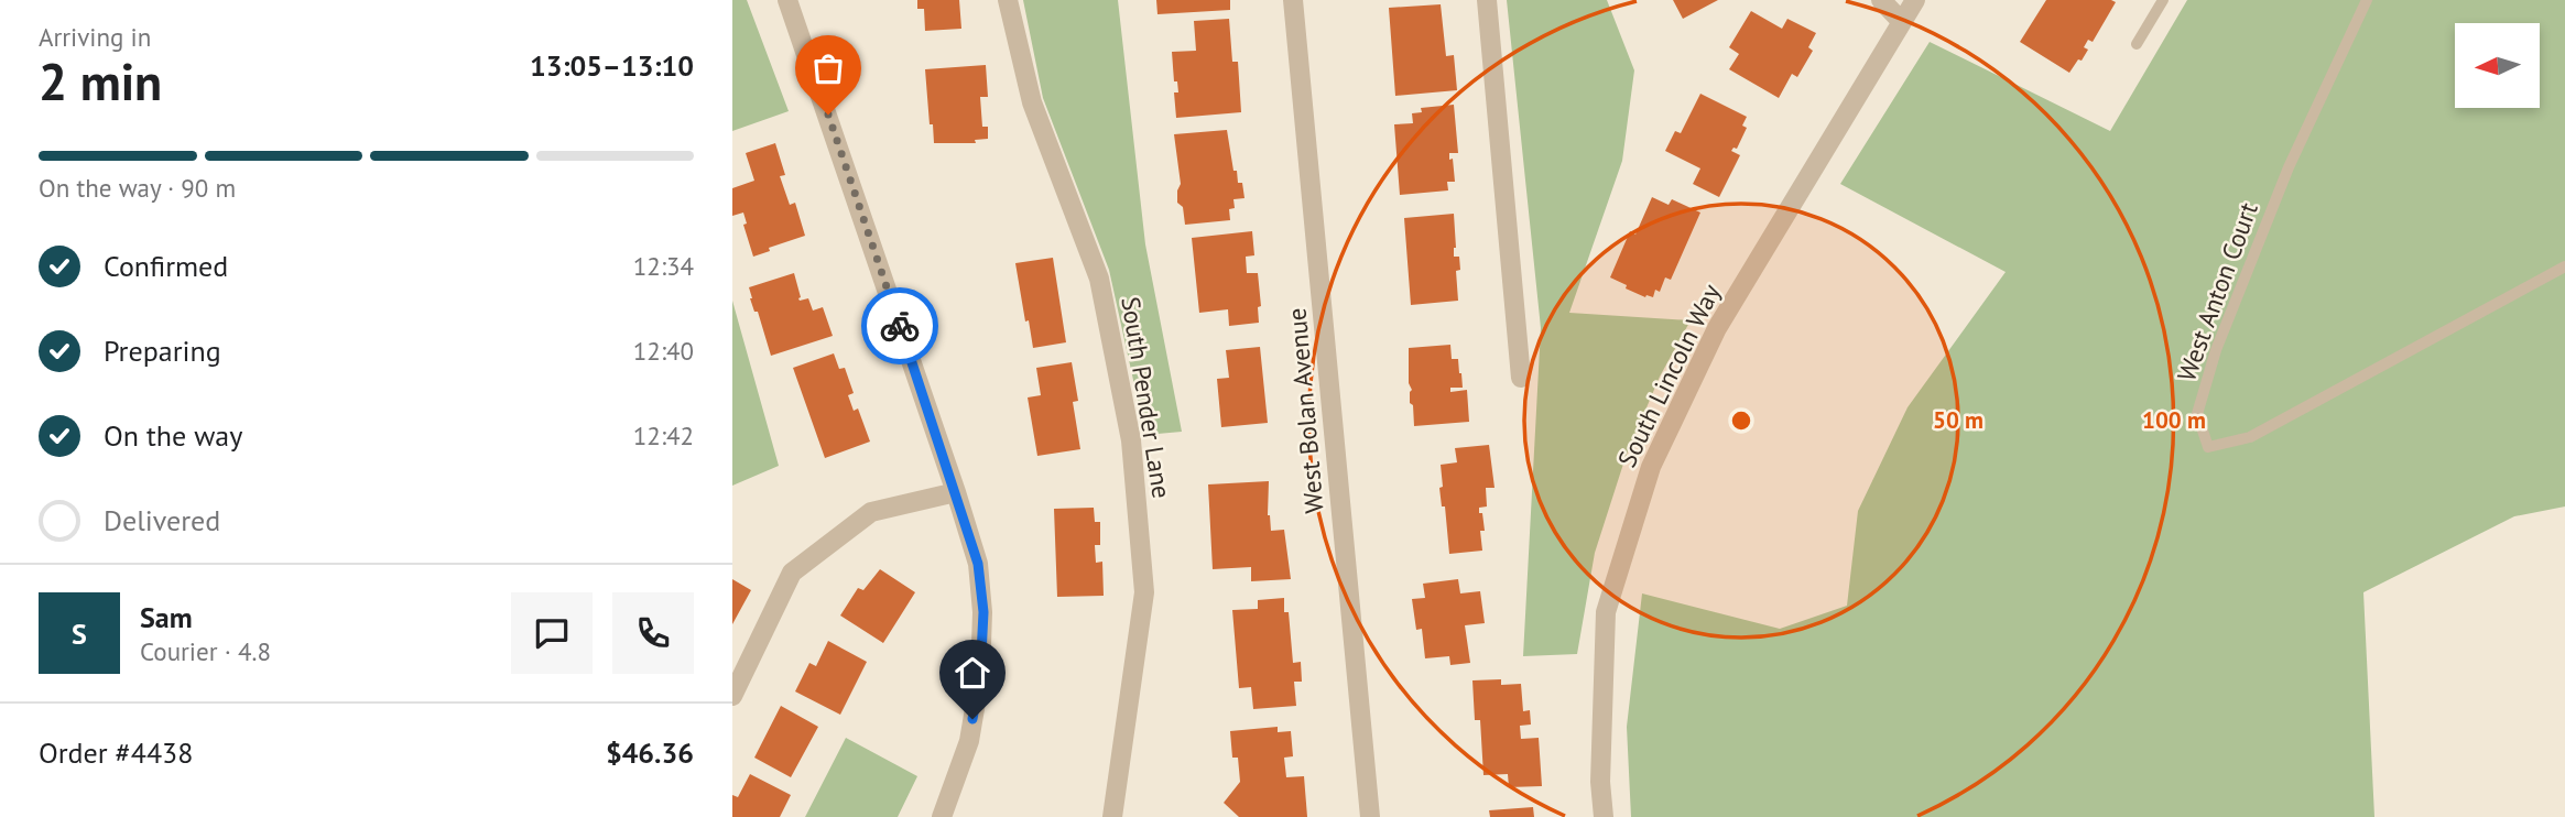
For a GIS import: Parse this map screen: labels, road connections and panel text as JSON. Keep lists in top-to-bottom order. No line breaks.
{"streets":{"street":["South Lincoln Way","South Pender Lane","West Bolan Avenue"],"lane":["West Anton Court"]},"north":"left","page":{"heading":["2 min","Arriving in","13:05–13:10"],"panel":["Sam","Courier · 4.8","Order #4438","$46.36"],"bar":"On the way · 90 m","list":[["Confirmed","12:34"],["Preparing","12:40"],["On the way","12:42"],"Delivered"],"round":"S"},"rings":["50 m","100 m"]}
